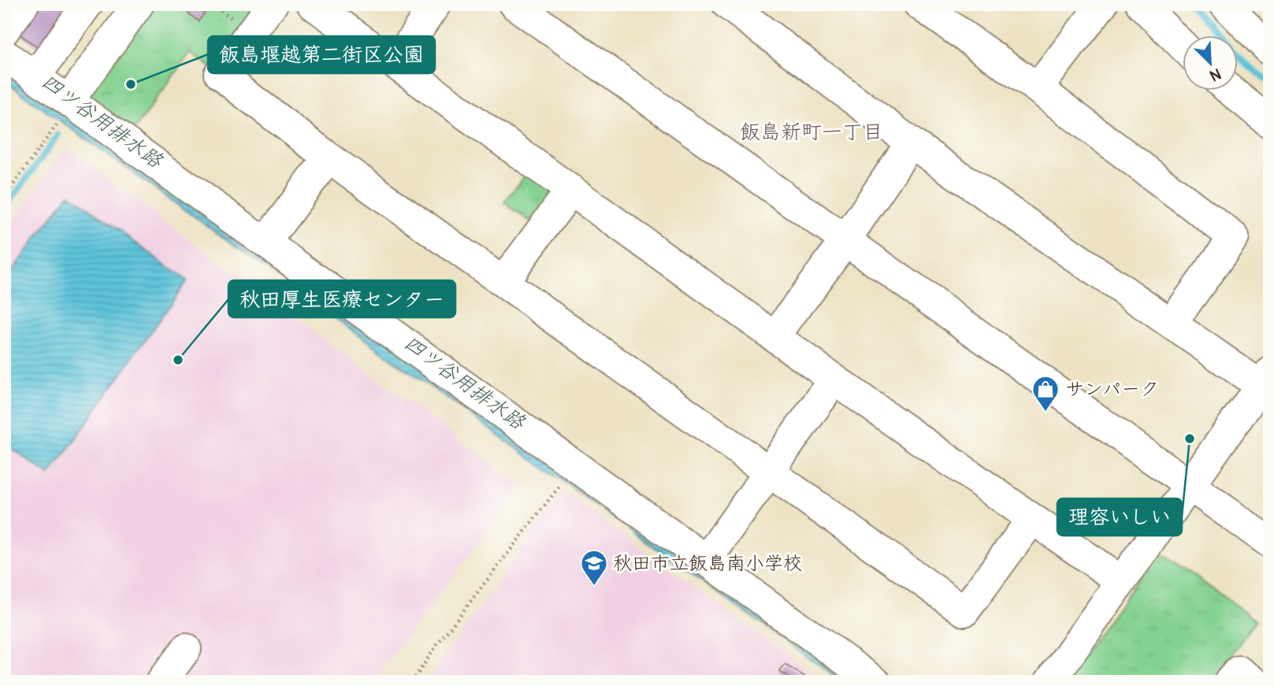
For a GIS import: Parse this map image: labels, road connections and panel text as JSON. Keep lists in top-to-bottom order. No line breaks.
{"districts":["飯島新町一丁目"],"water":["四ツ谷用排水路"],"places":{"other":["飯島堰越第二街区公園","秋田厚生医療センター","理容いしい"],"shop":["サンパーク"],"school or university":["秋田市立飯島南小学校"]},"north":"bottom right"}
